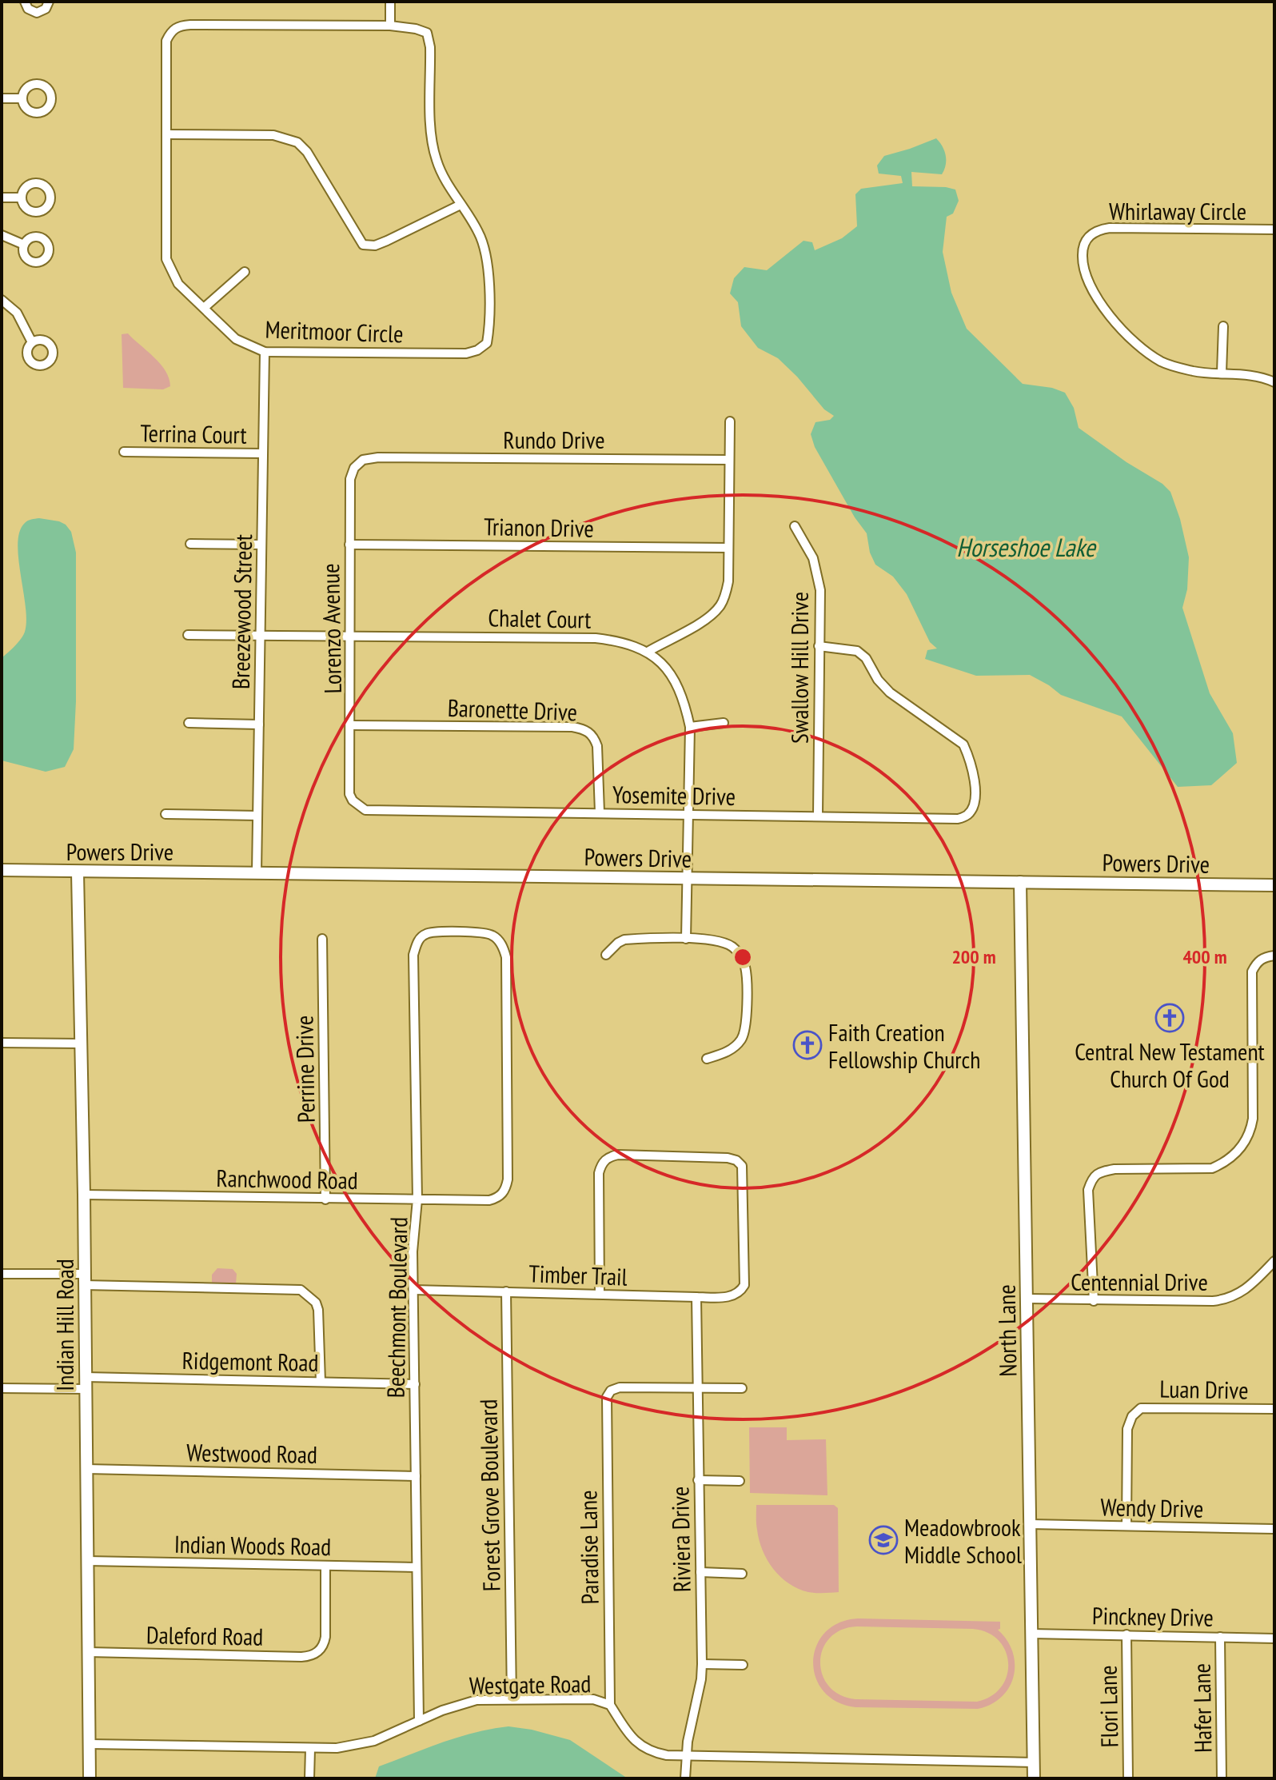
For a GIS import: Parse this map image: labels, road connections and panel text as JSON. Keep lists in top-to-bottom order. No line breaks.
{"streets":{"street":["Whirlaway Circle","Meritmoor Circle","Terrina Court","Rundo Drive","Trianon Drive","Breezewood Street","Chalet Court","Lorenzo Avenue","Swallow Hill Drive","Baronette Drive","Yosemite Drive","Powers Drive","Perrine Drive","Ranchwood Road","Timber Trail","Centennial Drive","Beechmont Boulevard","Indian Hill Road","North Lane","Ridgemont Road","Luan Drive","Westwood Road","Forest Grove Boulevard","Wendy Drive","Riviera Drive","Indian Woods Road","Paradise Lane","Pinckney Drive","Daleford Road","Westgate Road","Flori Lane","Hafer Lane"]},"crossings":[["Meritmoor Circle","Breezewood Street"],["Terrina Court","Breezewood Street"],["Rundo Drive","Lorenzo Avenue"],["Trianon Drive","Lorenzo Avenue"],["Breezewood Street","Chalet Court"],["Breezewood Street","Powers Drive"],["Chalet Court","Lorenzo Avenue"],["Chalet Court","Yosemite Drive"],["Chalet Court","Powers Drive"],["Lorenzo Avenue","Baronette Drive"],["Lorenzo Avenue","Yosemite Drive"],["Swallow Hill Drive","Yosemite Drive"],["Baronette Drive","Yosemite Drive"],["Powers Drive","Indian Hill Road"],["Powers Drive","North Lane"],["Perrine Drive","Ranchwood Road"],["Ranchwood Road","Beechmont Boulevard"],["Ranchwood Road","Indian Hill Road"],["Timber Trail","Beechmont Boulevard"],["Timber Trail","Forest Grove Boulevard"],["Timber Trail","Riviera Drive"],["Centennial Drive","North Lane"],["Beechmont Boulevard","Ridgemont Road"],["Beechmont Boulevard","Westwood Road"],["Beechmont Boulevard","Indian Woods Road"],["Beechmont Boulevard","Westgate Road"],["Indian Hill Road","Ridgemont Road"],["Indian Hill Road","Westwood Road"],["Indian Hill Road","Indian Woods Road"],["Indian Hill Road","Daleford Road"],["Indian Hill Road","Westgate Road"],["North Lane","Wendy Drive"],["North Lane","Pinckney Drive"],["North Lane","Westgate Road"],["Luan Drive","Wendy Drive"],["Forest Grove Boulevard","Westgate Road"],["Riviera Drive","Paradise Lane"],["Riviera Drive","Westgate Road"],["Indian Woods Road","Daleford Road"],["Paradise Lane","Westgate Road"],["Pinckney Drive","Flori Lane"],["Pinckney Drive","Hafer Lane"]],"water":["Horseshoe Lake"],"places":{"church":["Central New Testament Church Of God","Faith Creation Fellowship Church"],"school or university":["Meadowbrook Middle School"]},"rings":["200 m","400 m"]}
